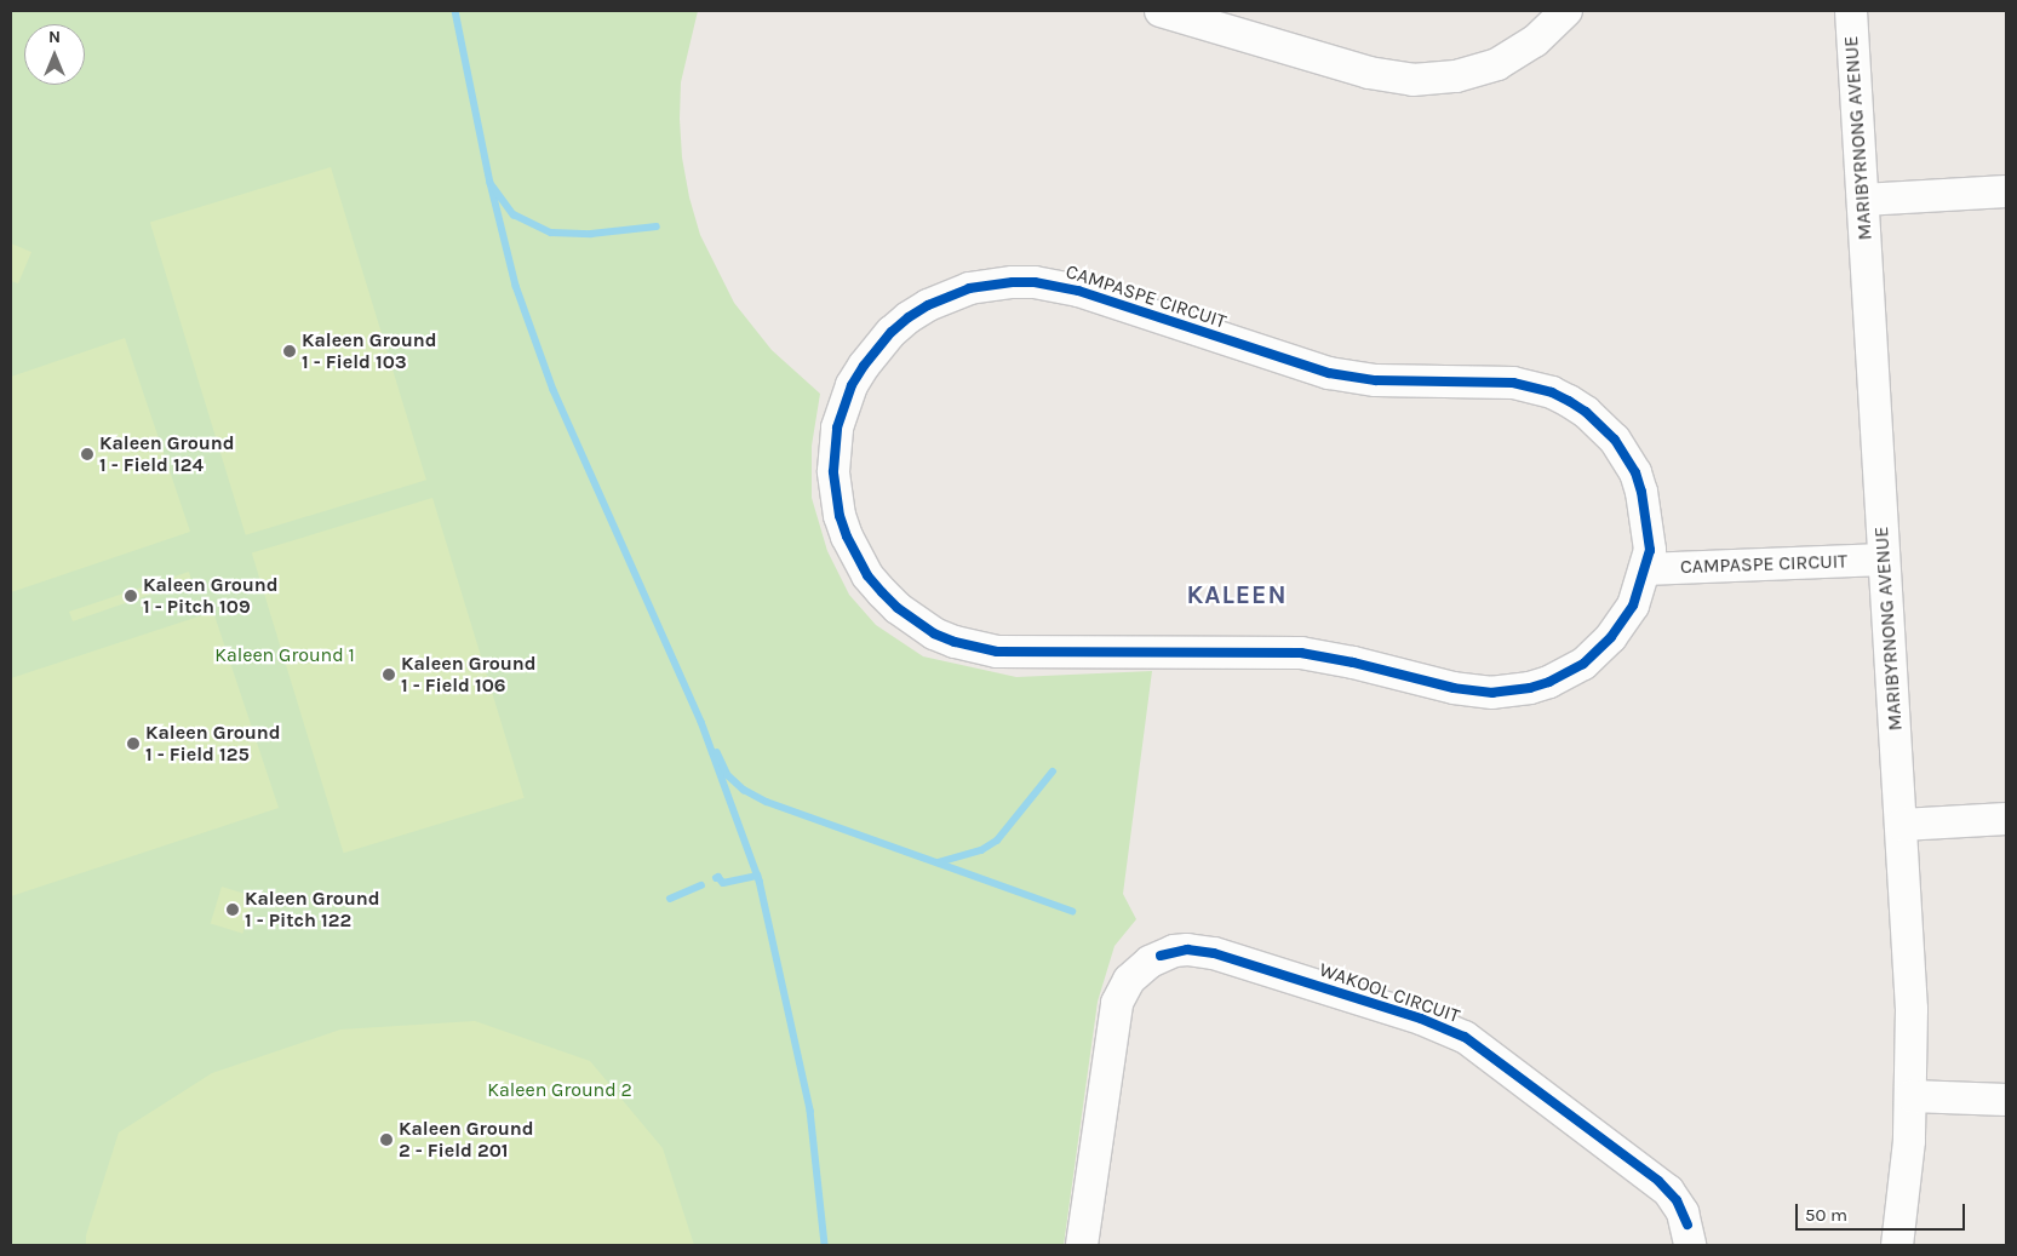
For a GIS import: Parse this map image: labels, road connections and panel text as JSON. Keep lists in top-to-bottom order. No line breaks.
{"streets":{"street":["MARIBYRNONG AVENUE","CAMPASPE CIRCUIT","WAKOOL CIRCUIT"]},"crossings":[["MARIBYRNONG AVENUE","CAMPASPE CIRCUIT"]],"districts":["KALEEN"],"parks":["Kaleen Ground 1","Kaleen Ground 2"],"places":["Kaleen Ground 1 - Field 103","Kaleen Ground 1 - Field 124","Kaleen Ground 1 - Pitch 109","Kaleen Ground 1 - Field 106","Kaleen Ground 1 - Field 125","Kaleen Ground 1 - Pitch 122","Kaleen Ground 2 - Field 201"],"scale_bar":"50 m","north":"top"}
